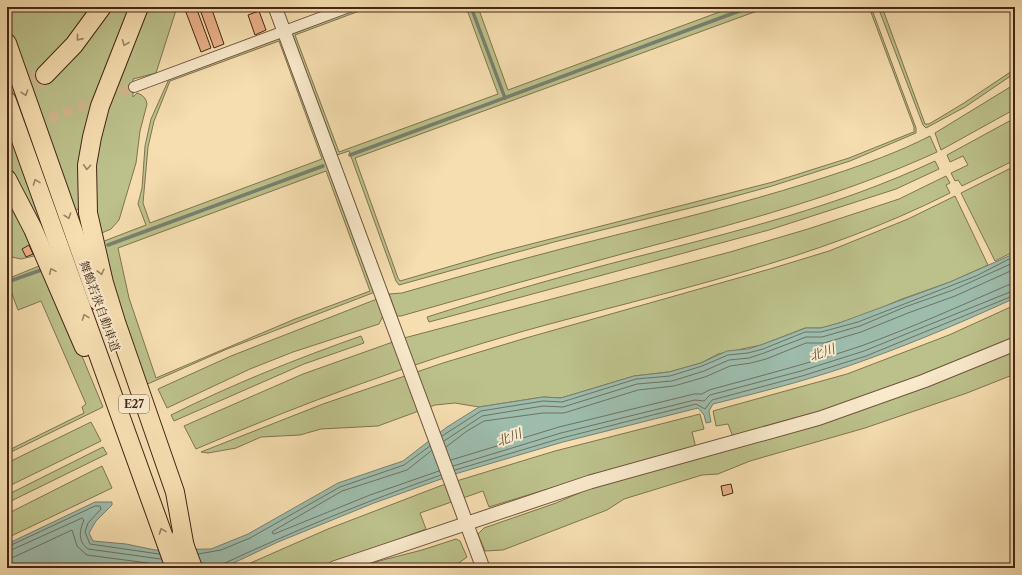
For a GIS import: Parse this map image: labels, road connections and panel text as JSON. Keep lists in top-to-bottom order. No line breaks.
{"water":["北川"]}
